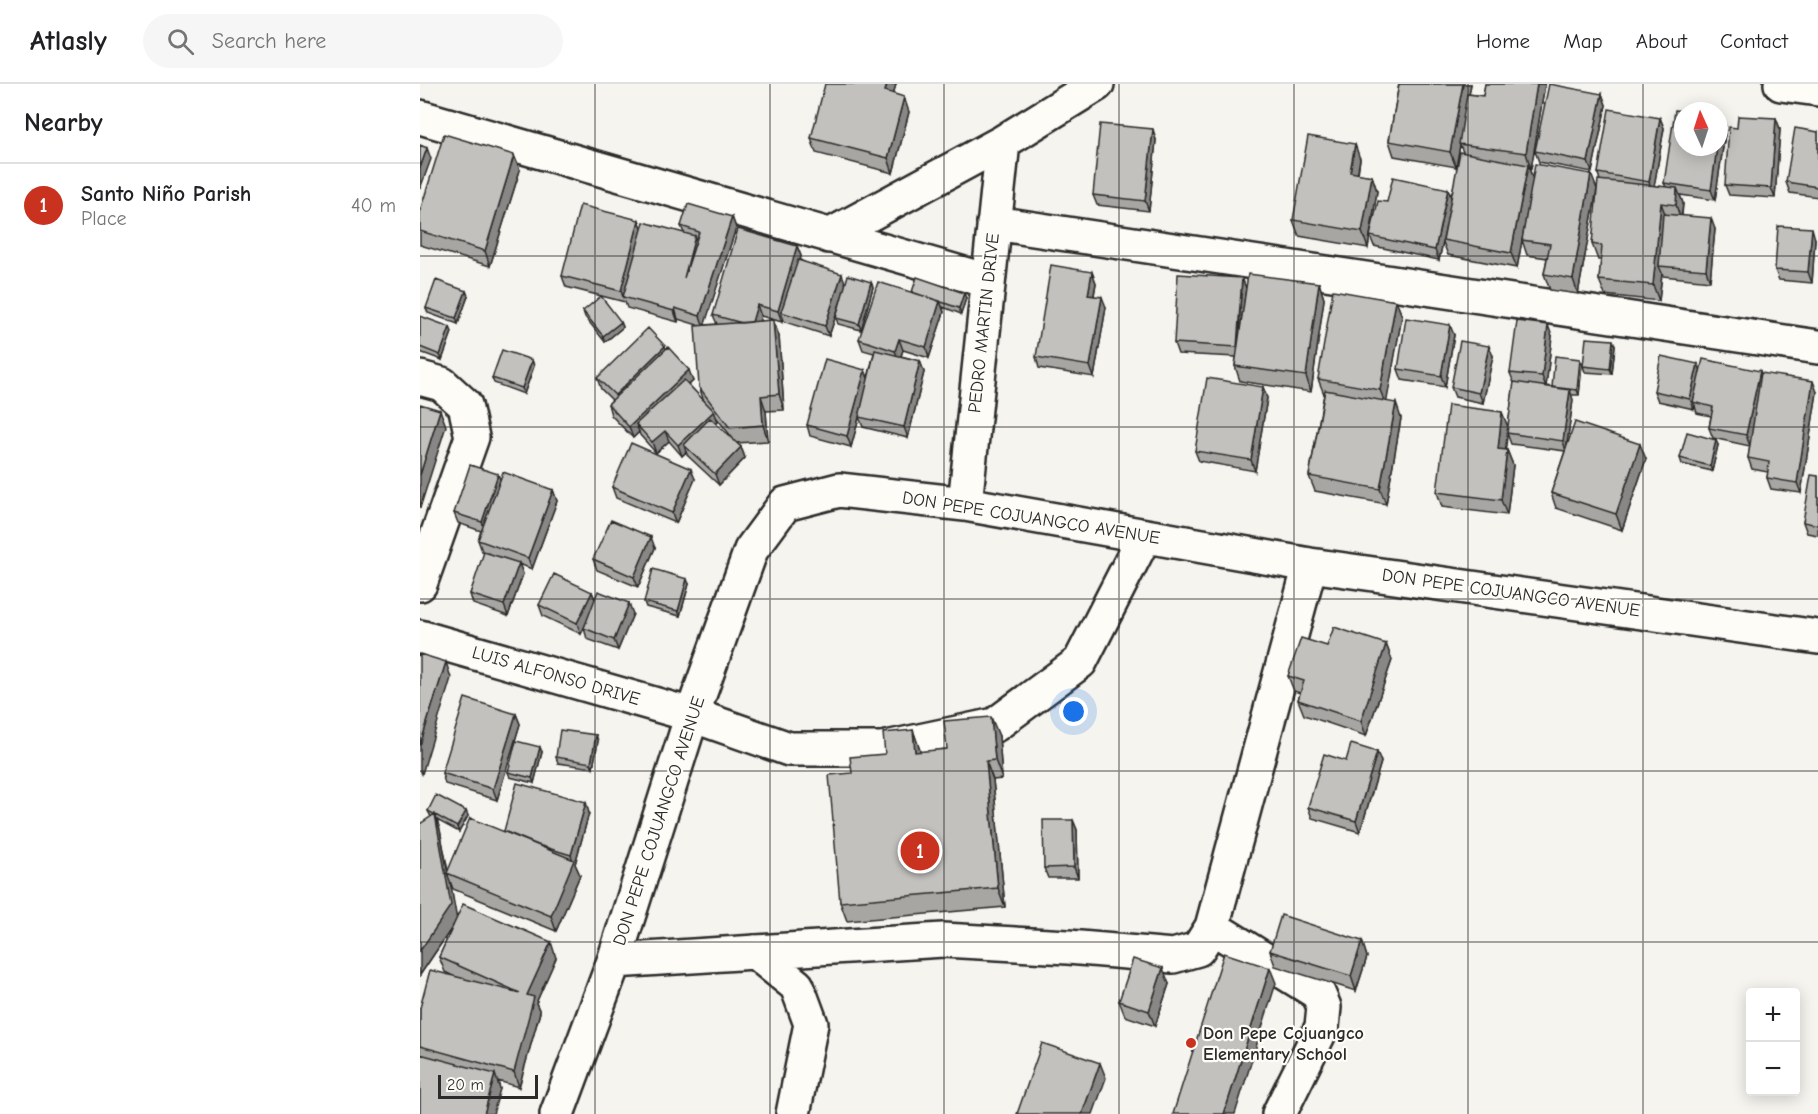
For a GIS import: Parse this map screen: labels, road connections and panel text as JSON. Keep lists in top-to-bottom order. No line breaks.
{"streets":{"street":["PEDRO MARTIN DRIVE","DON PEPE COJUANGCO AVENUE","LUIS ALFONSO DRIVE"]},"crossings":[["PEDRO MARTIN DRIVE","DON PEPE COJUANGCO AVENUE"],["DON PEPE COJUANGCO AVENUE","LUIS ALFONSO DRIVE"]],"places":["Don Pepe Cojuangco Elementary School"],"scale_bar":"20 m","north":"top","page":{"header":"Atlasly","search":"Search here","nav":["Home","Map","About","Contact"],"heading":"Nearby","list":[{"mark":"1","name":"Santo Niño Parish","note":"Place","value":"40 m"}],"pins":"1","map_buttons":["+","−"],"scale":"20 m"}}
